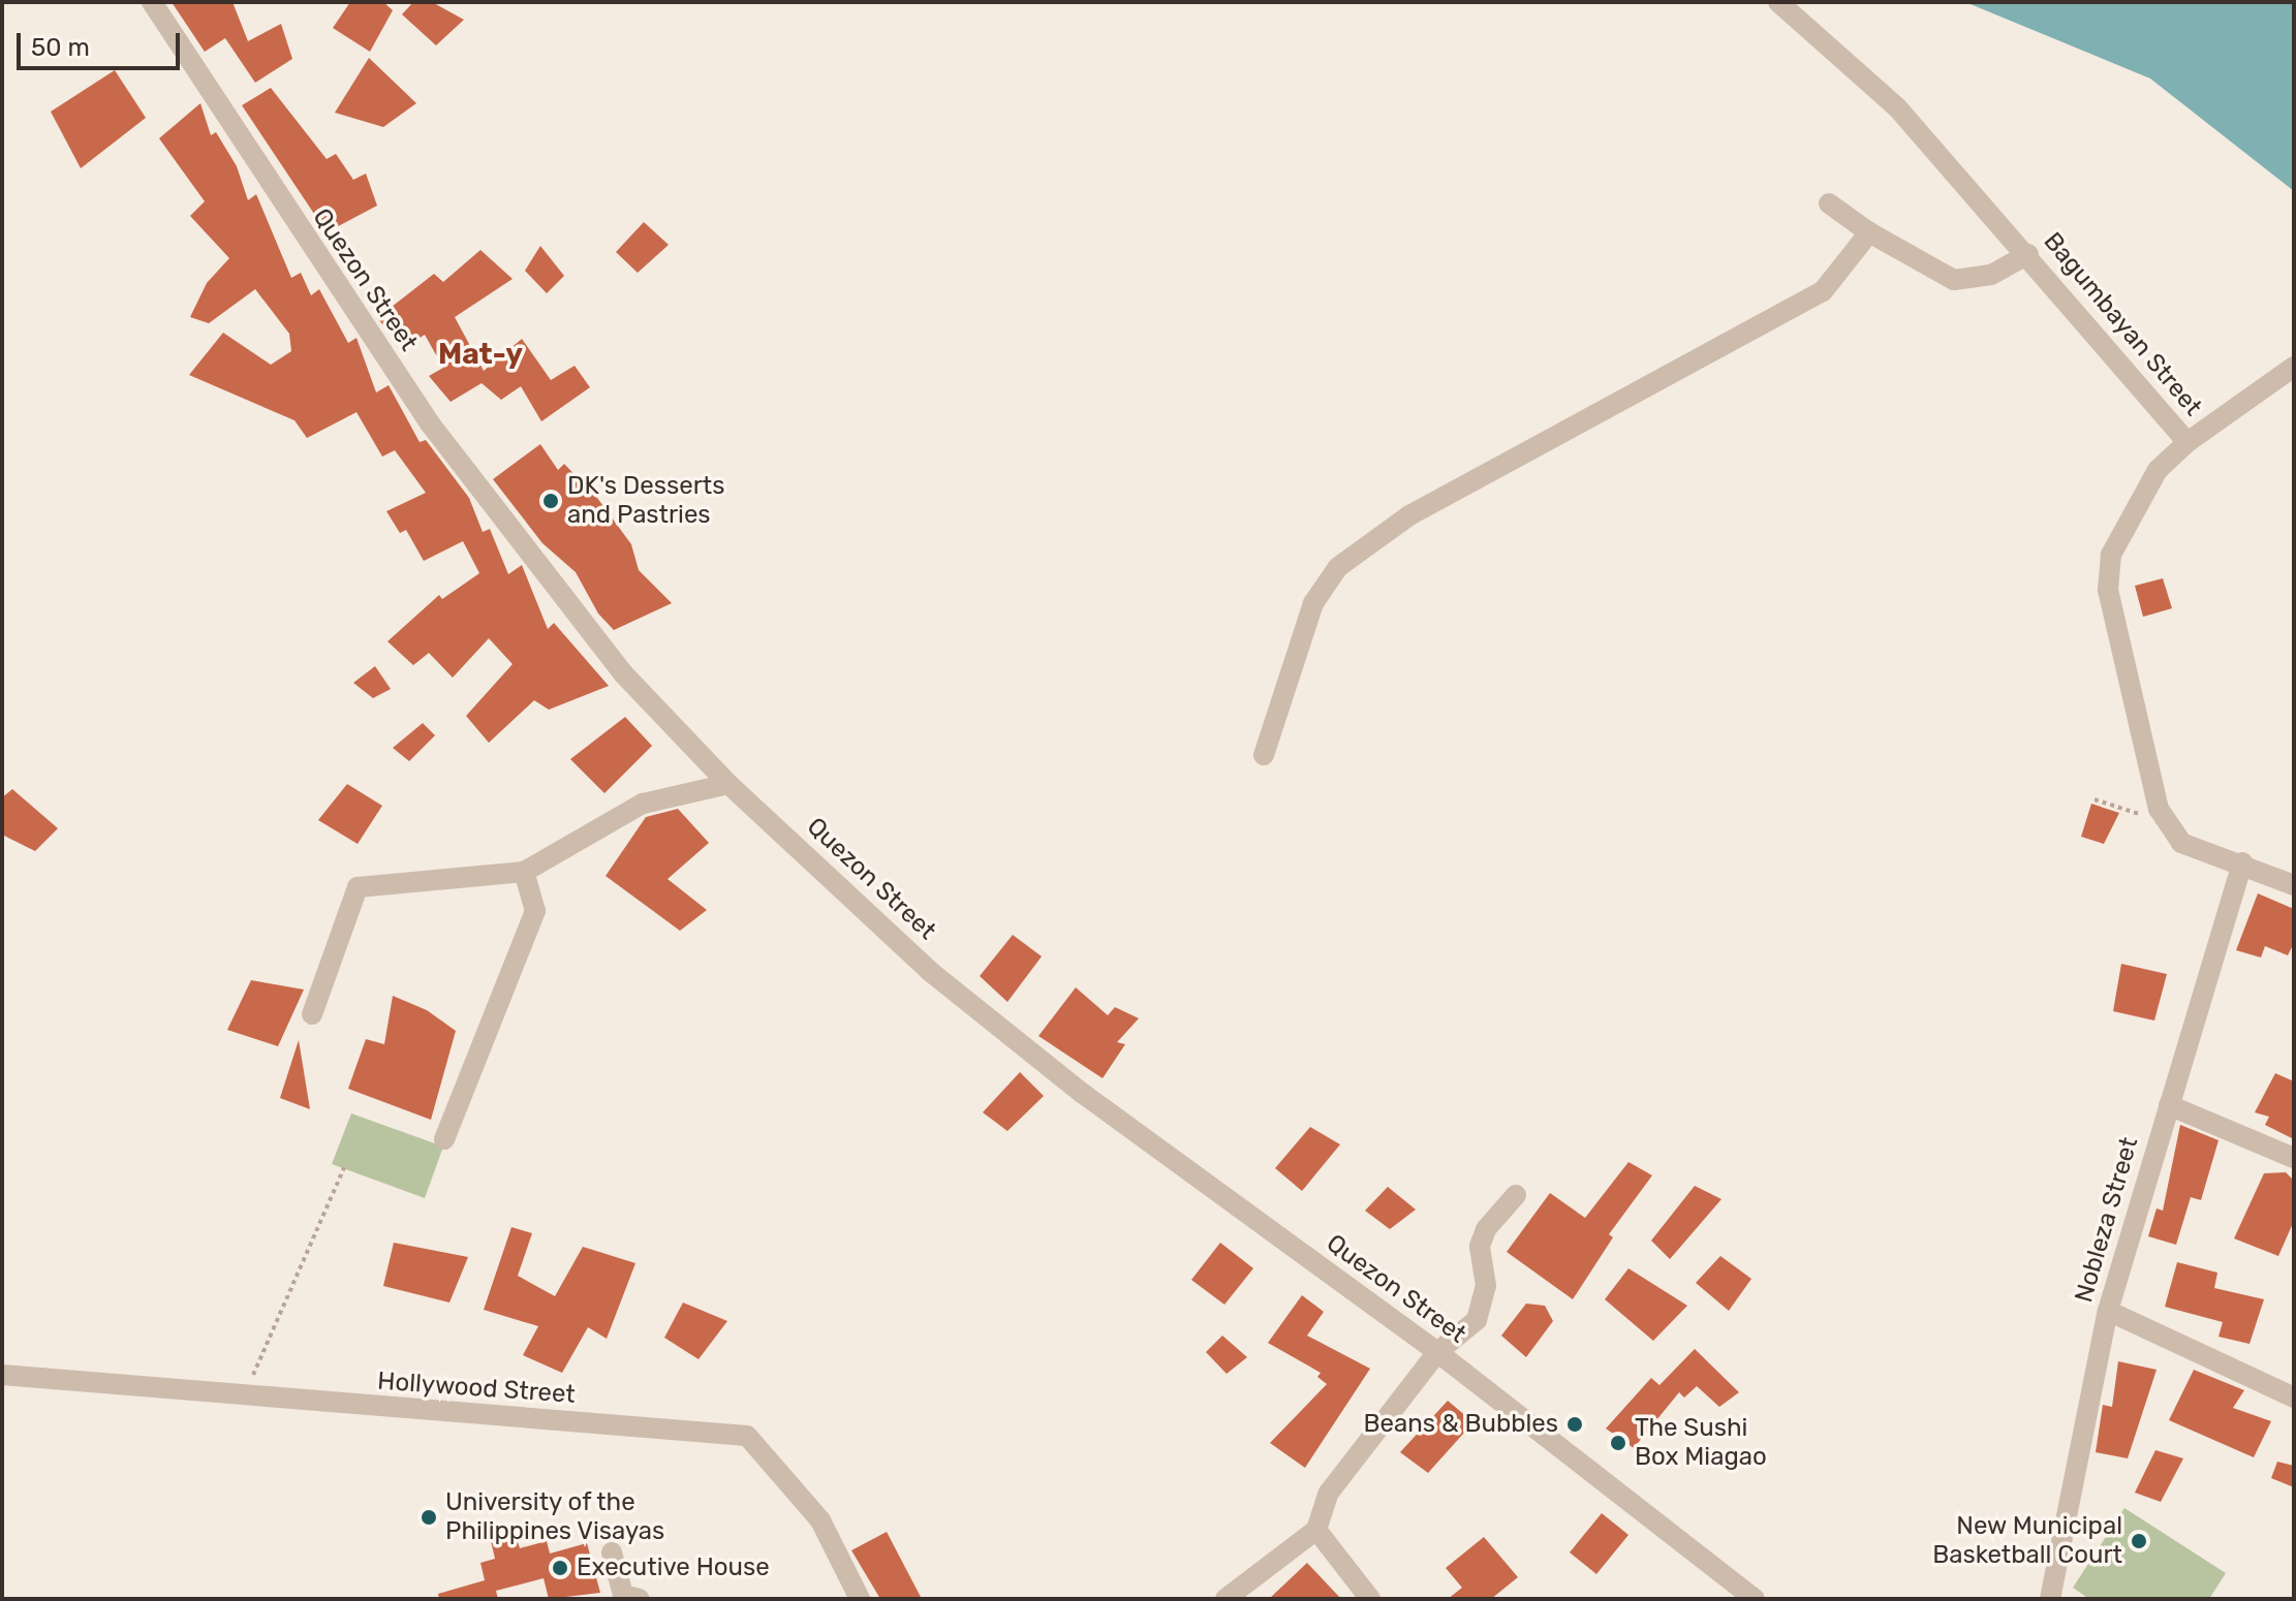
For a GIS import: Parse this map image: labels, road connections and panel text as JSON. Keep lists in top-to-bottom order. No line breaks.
{"streets":{"street":["Quezon Street","Bagumbayan Street","Nobleza Street","Hollywood Street"]},"crossings":[["Bagumbayan Street","Nobleza Street"]],"districts":["Mat-y"],"places":["DK's Desserts and Pastries","Beans & Bubbles","The Sushi Box Miagao","University of the Philippines Visayas","New Municipal Basketball Court","Executive House"],"scale_bar":"50 m"}
